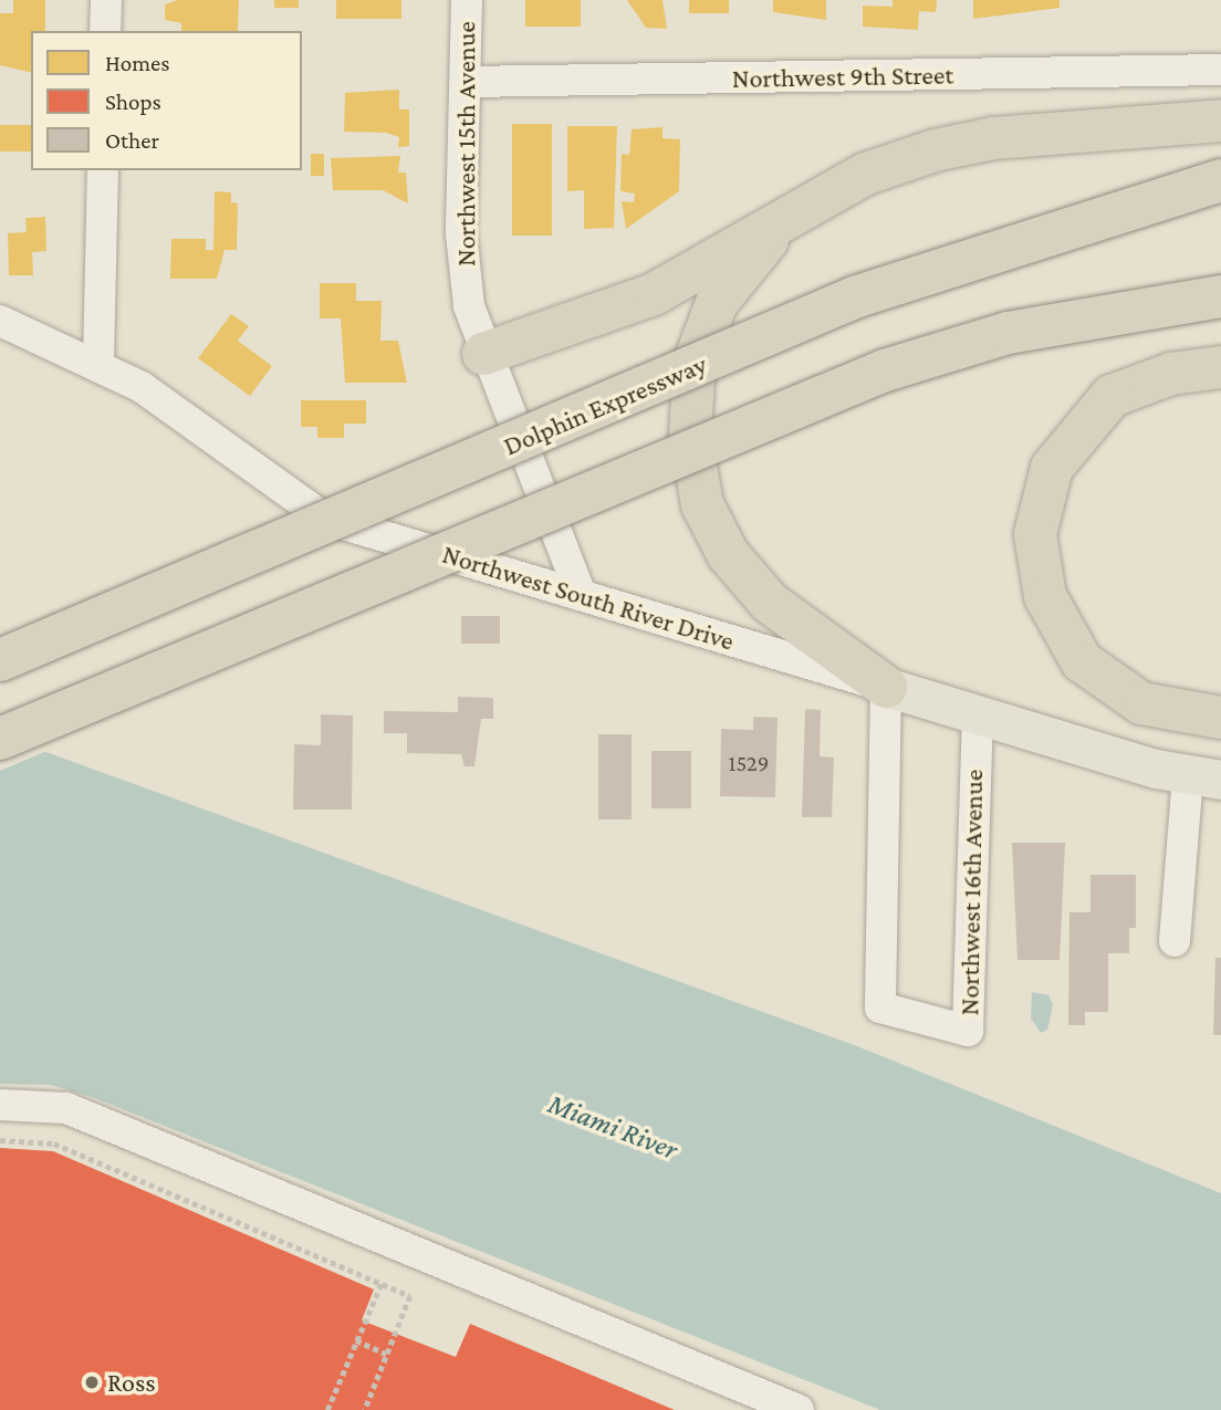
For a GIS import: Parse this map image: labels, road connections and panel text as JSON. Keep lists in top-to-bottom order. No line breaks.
{"streets":{"highway":["Dolphin Expressway"],"main road":["Northwest South River Drive"],"street":["Northwest 9th Street","Northwest 15th Avenue","Northwest 16th Avenue"]},"crossings":[["Northwest 9th Street","Northwest 15th Avenue"],["Northwest 15th Avenue","Northwest South River Drive"],["Northwest South River Drive","Northwest 16th Avenue"]],"water":["Miami River"],"places":["Ross"],"house_numbers":["1529"],"legend":["Homes","Shops","Other"]}
